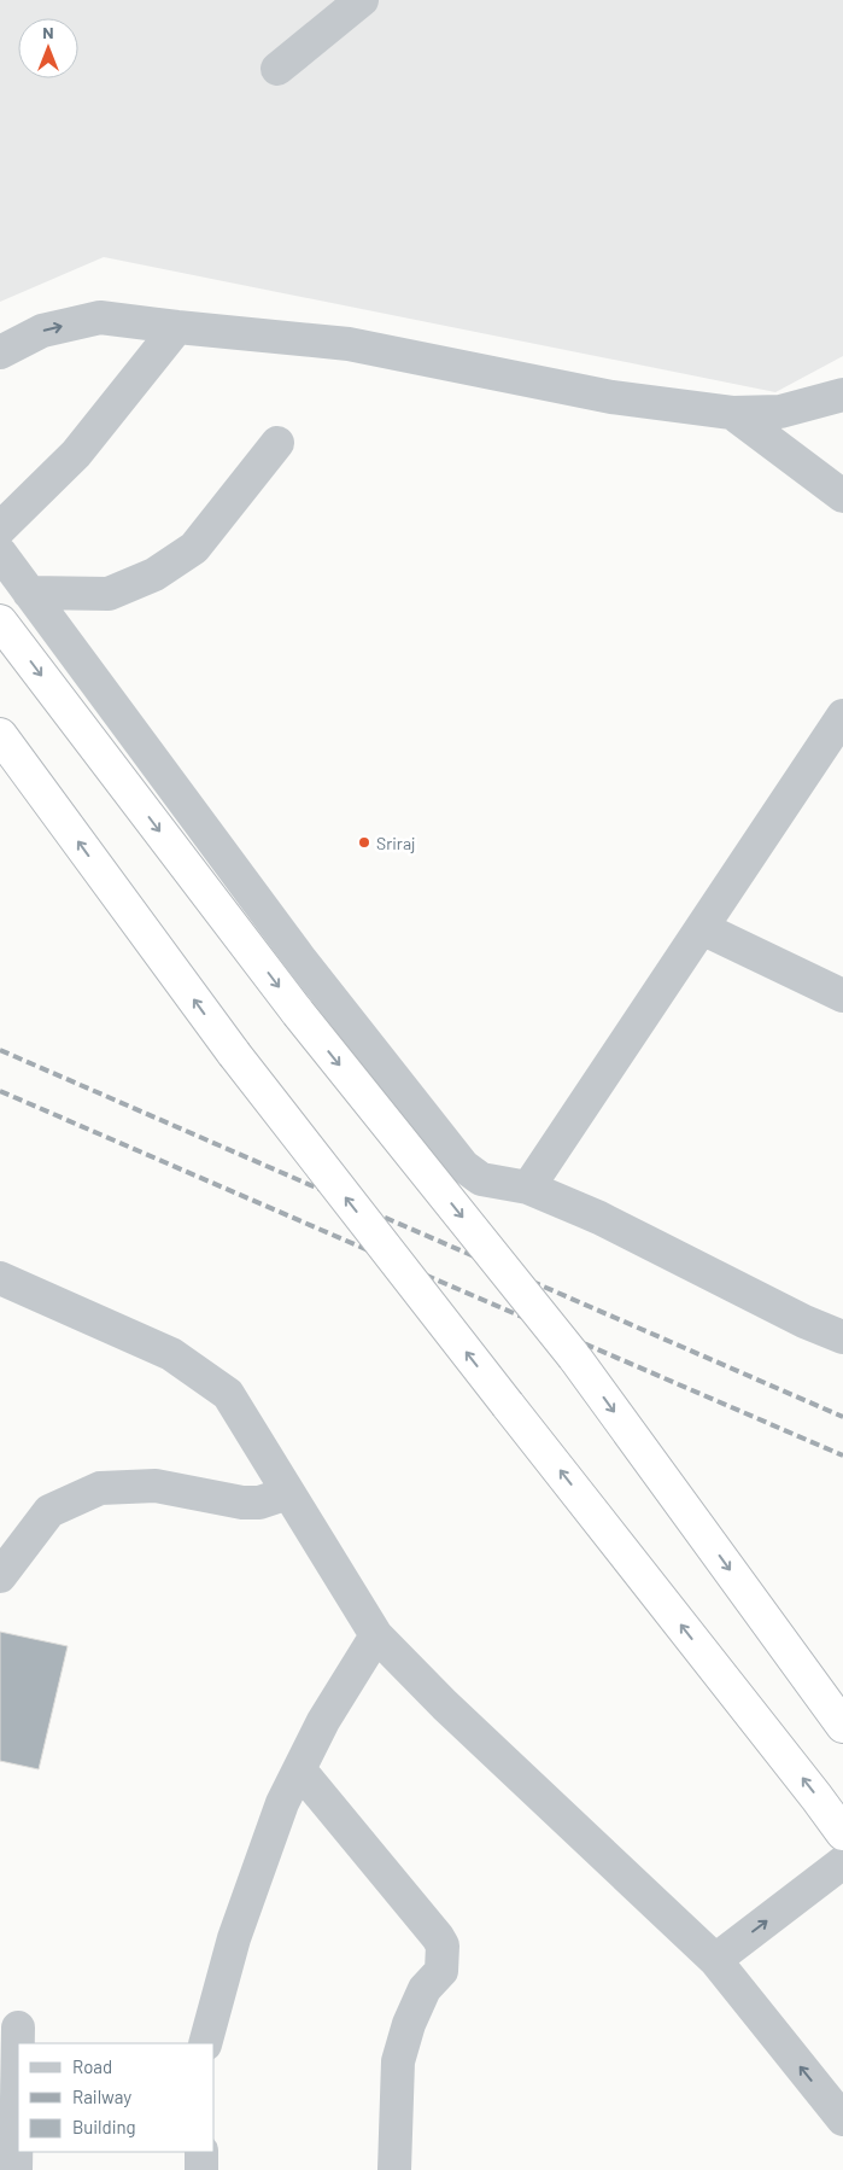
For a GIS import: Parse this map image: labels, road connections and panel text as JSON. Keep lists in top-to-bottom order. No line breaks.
{"places":["Sriraj"],"legend":["Road","Railway","Building"],"north":"top"}
